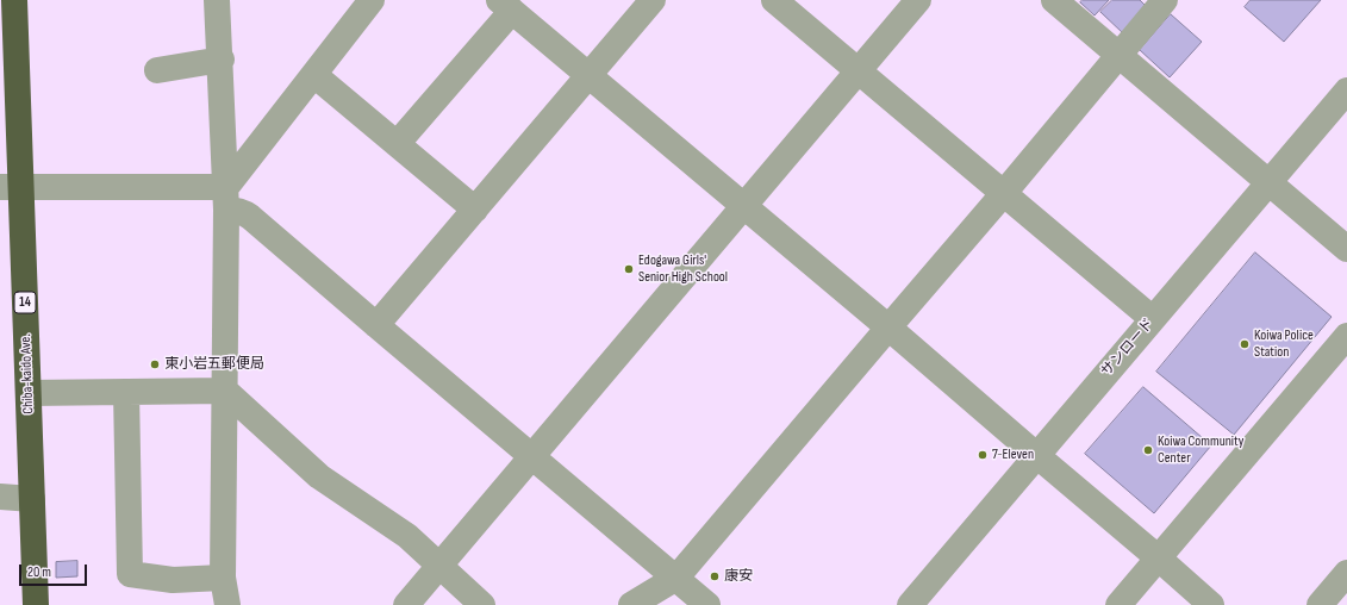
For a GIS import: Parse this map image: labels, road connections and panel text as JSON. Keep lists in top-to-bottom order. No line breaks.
{"streets":{"highway":["14","Chiba-kaido Ave."],"street":["サンロード"]},"places":["Edogawa Girls' Senior High School","Koiwa Police Station","東小岩五郵便局","Koiwa Community Center","7-Eleven","康安"],"scale_bar":"20 m"}
